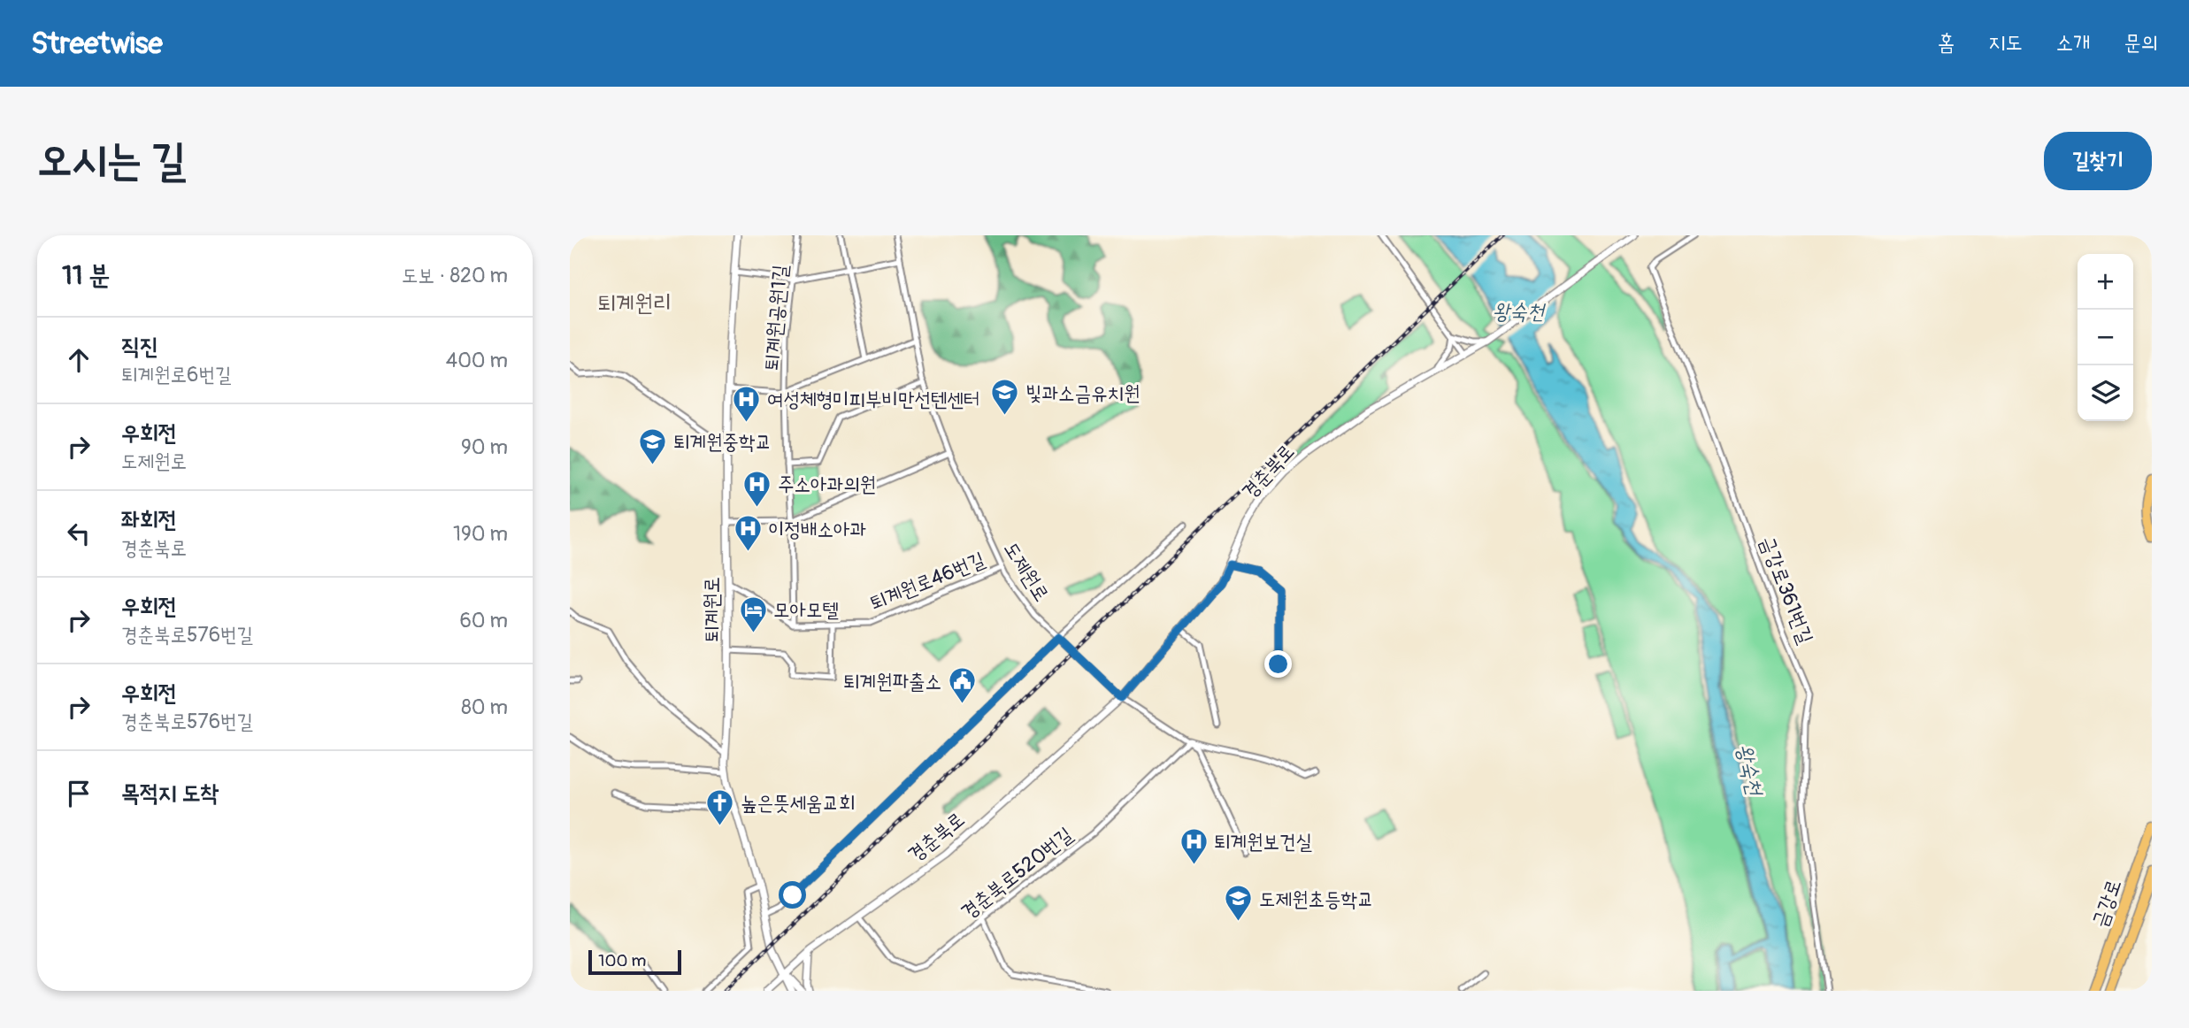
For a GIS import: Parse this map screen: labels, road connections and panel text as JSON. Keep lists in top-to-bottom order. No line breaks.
{"streets":{"highway":["금강로"],"street":["퇴계원공원1길","경춘북로","도제원로","퇴계원로46번길","금강로361번길","퇴계원로","경춘북로520번길"]},"crossings":[["퇴계원공원1길","퇴계원로46번길"],["경춘북로","도제원로"],["경춘북로","퇴계원로"],["경춘북로","경춘북로520번길"],["도제원로","퇴계원로46번길"],["도제원로","경춘북로520번길"]],"districts":["퇴계원리"],"water":["왕숙천"],"places":{"school or university":["빛과소금유치원","퇴계원중학교","도제원초등학교"],"hospital":["여성체형미피부비만선텐센터","주소아과의원","이정배소아과","퇴계원보건실"],"hotel":["모아모텔"],"public building":["퇴계원파출소"],"church":["높은뜻세움교회"]},"scale_bar":"100 m","page":{"header":"Streetwise","nav":["홈","지도","소개","문의"],"buttons":"길찾기","title":"오시는 길","heading":["11 분","도보 · 820 m"],"map_buttons":["+","−"],"list":[["직진","퇴계원로6번길","400 m"],["우회전","도제원로","90 m"],["좌회전","경춘북로","190 m"],["우회전","경춘북로576번길","60 m"],["우회전","경춘북로576번길","80 m"],"목적지 도착"],"scale":"100 m"}}
